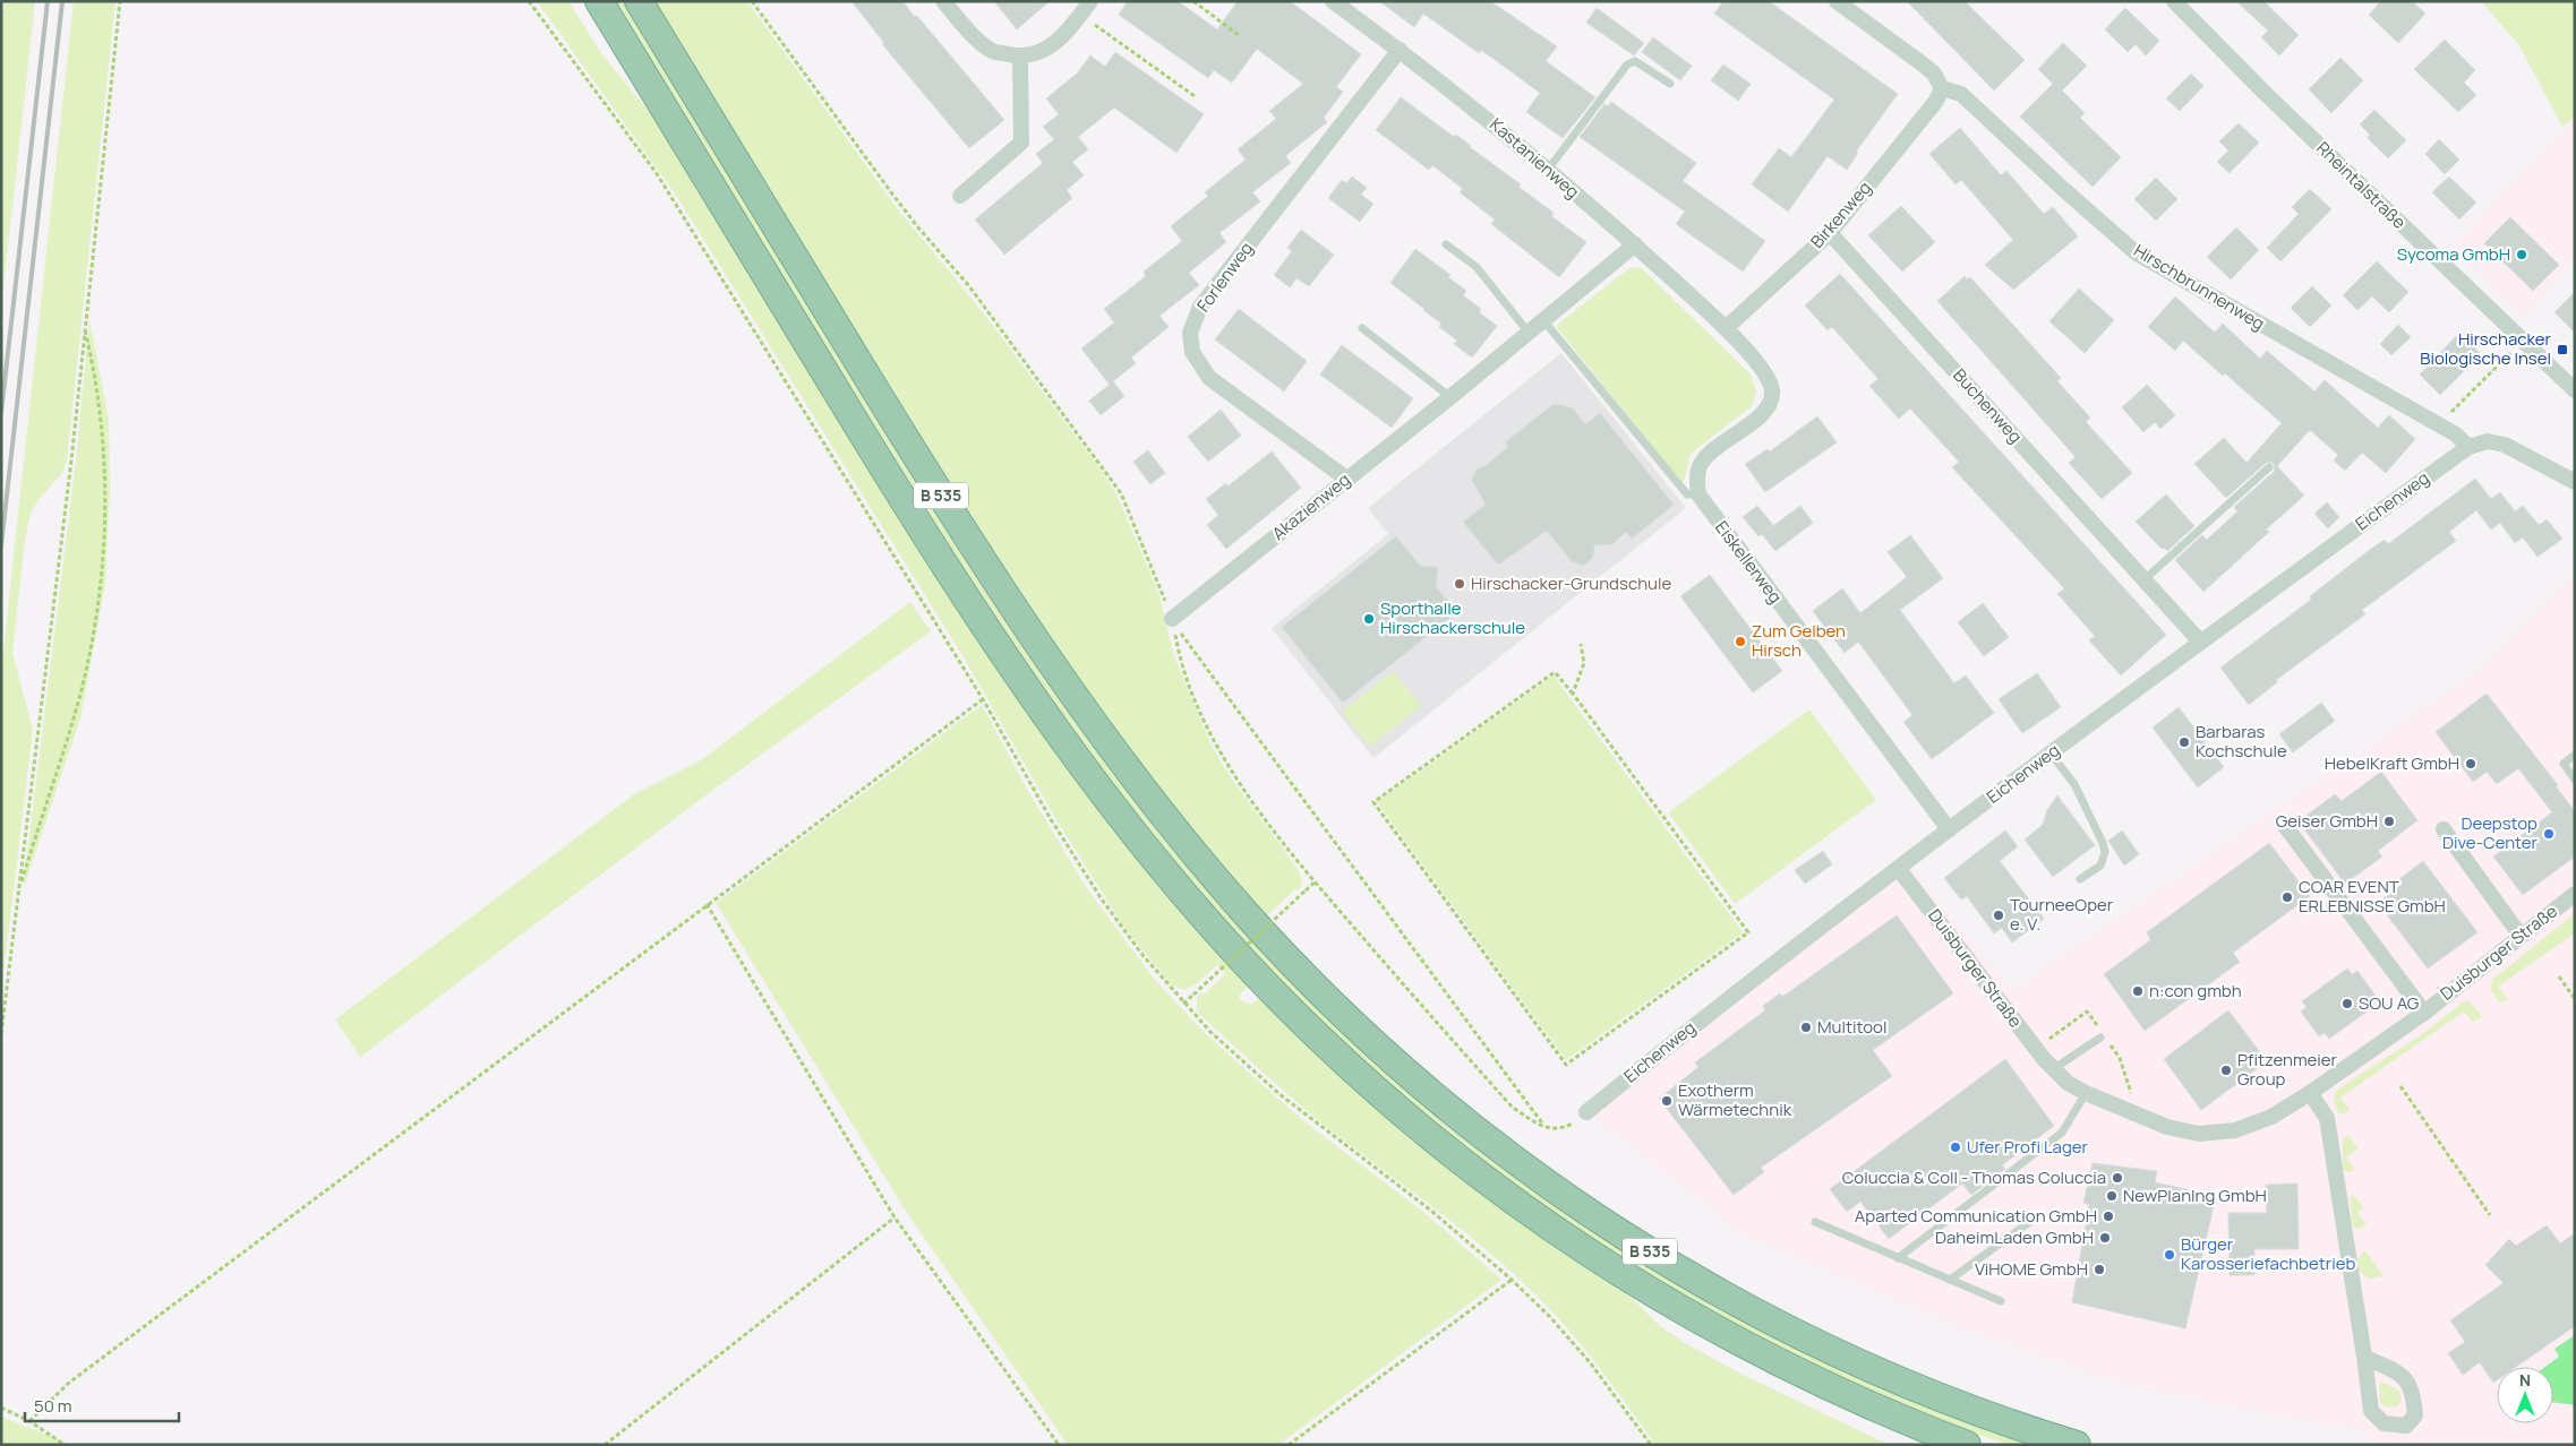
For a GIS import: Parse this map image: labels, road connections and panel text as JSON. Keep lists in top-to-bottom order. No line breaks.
{"streets":{"highway":["B 535"],"street":["Kastanienweg","Rheintalstraße","Birkenweg","Forlenweg","Hirschbrunnenweg","Buchenweg","Eichenweg","Akazienweg","Eiskellerweg","Duisburger Straße"]},"crossings":[["Kastanienweg","Birkenweg"],["Kastanienweg","Forlenweg"],["Kastanienweg","Akazienweg"],["Birkenweg","Hirschbrunnenweg"],["Birkenweg","Buchenweg"],["Forlenweg","Akazienweg"],["Hirschbrunnenweg","Eichenweg"],["Buchenweg","Eichenweg"],["Eichenweg","Eiskellerweg"],["Eichenweg","Duisburger Straße"]],"places":{"other":["Sycoma GmbH","Hirschacker-Grundschule","Sporthalle Hirschackerschule","Zum Gelben Hirsch","Barbaras Kochschule","HebelKraft GmbH","Geiser GmbH","Deepstop Dive-Center","COAR EVENT ERLEBNISSE GmbH","TourneeOper e. V.","n:con gmbh","SOU AG","Multitool","Pfitzenmeier Group","Exotherm Wärmetechnik","Ufer Profi Lager","Coluccia & Coll - Thomas Coluccia","NewPlanIng GmbH","Aparted Communication GmbH","DaheimLaden GmbH","Bürger Karosseriefachbetrieb","ViHOME GmbH"],"transit":["Hirschacker Biologische Insel"]},"scale_bar":"50 m","north":"top"}
